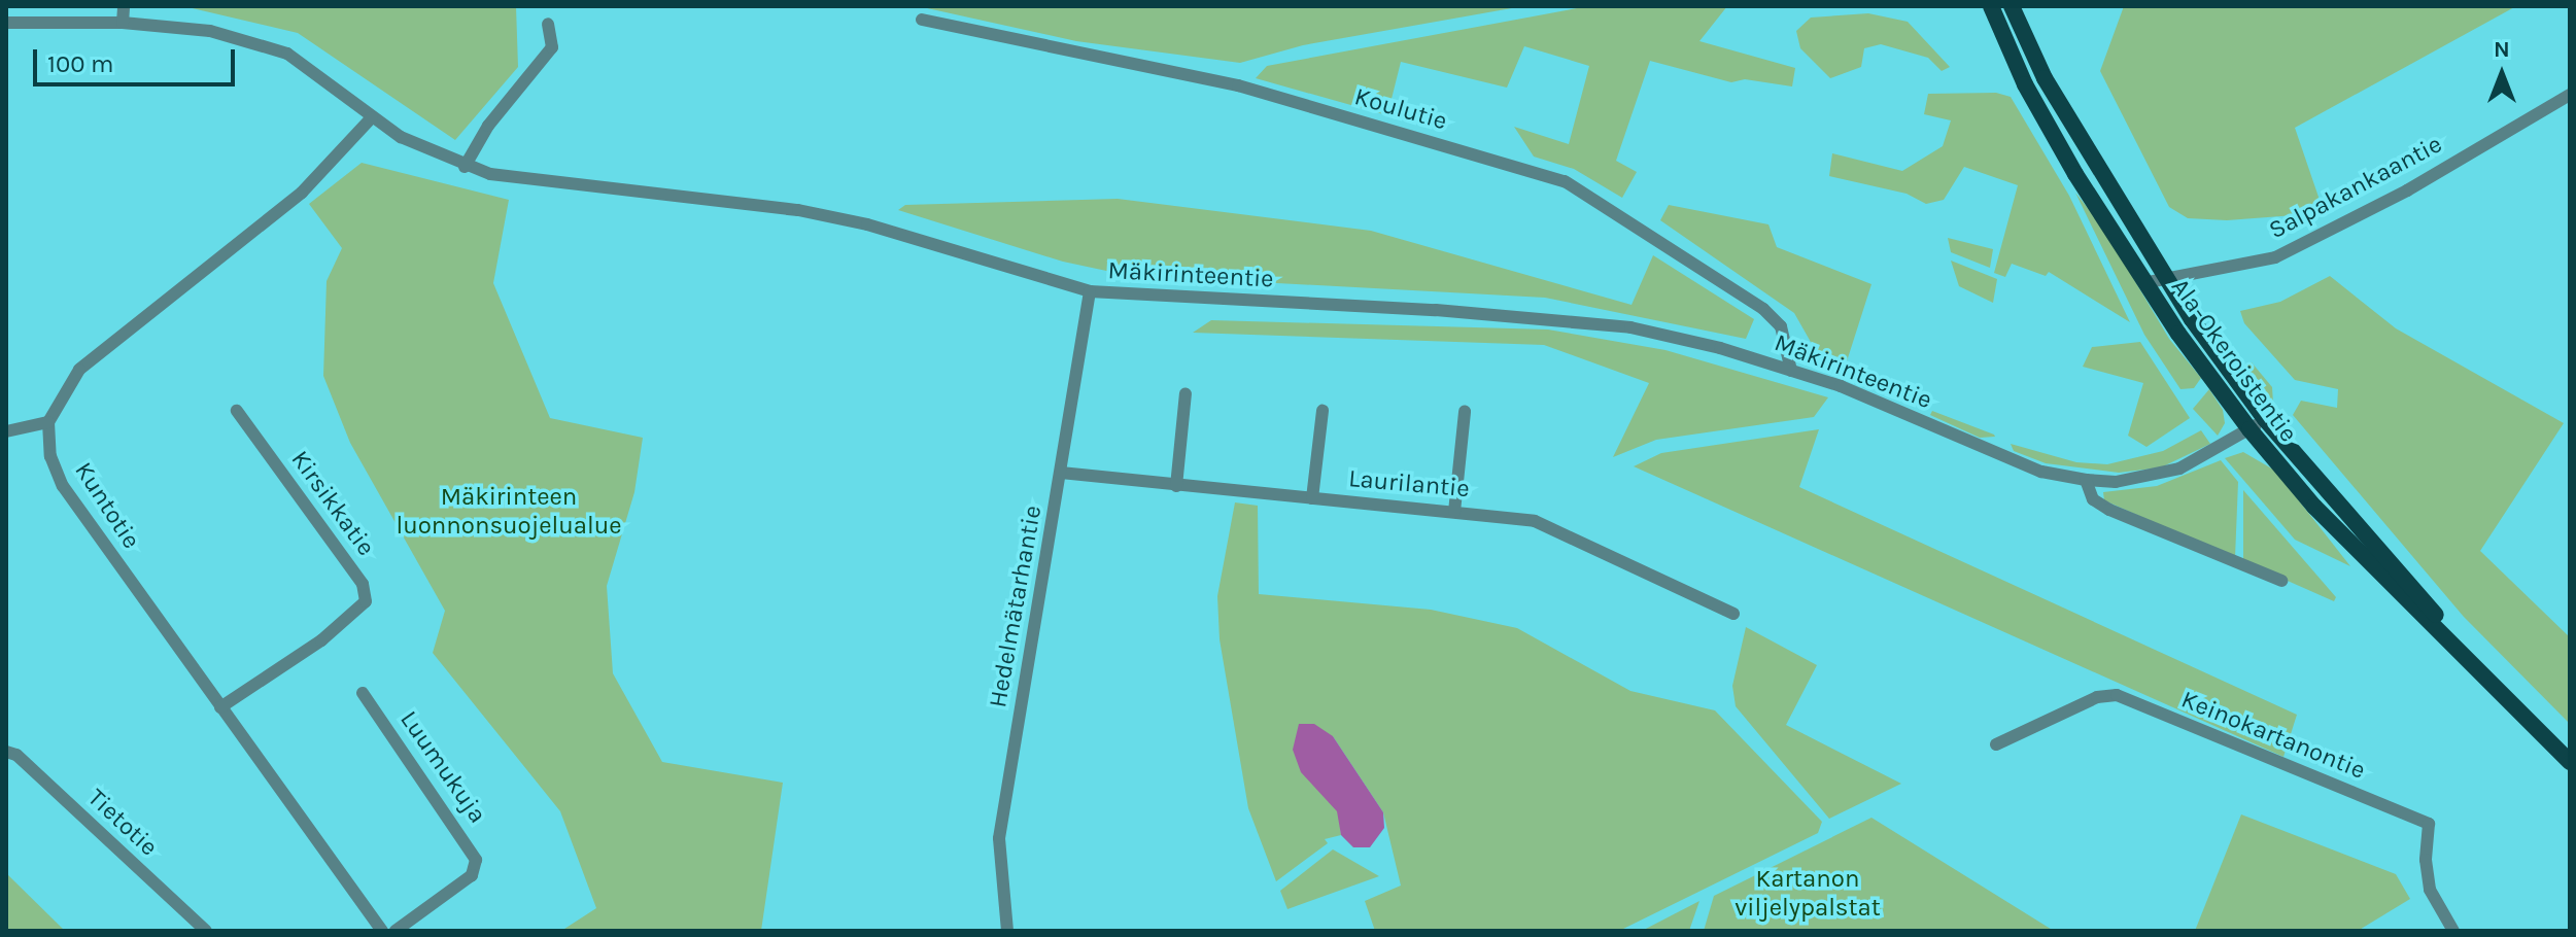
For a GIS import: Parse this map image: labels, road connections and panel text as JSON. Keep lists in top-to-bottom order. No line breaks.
{"streets":{"main road":["Ala-Okeroistentie"],"street":["Koulutie","Salpakankaantie","Mäkirinteentie","Laurilantie","Kirsikkatie","Kuntotie","Hedelmätarhantie","Keinokartanontie","Luumukuja","Tietotie"]},"crossings":[["Koulutie","Mäkirinteentie"],["Salpakankaantie","Ala-Okeroistentie"],["Mäkirinteentie","Ala-Okeroistentie"],["Mäkirinteentie","Hedelmätarhantie"],["Laurilantie","Hedelmätarhantie"],["Kirsikkatie","Kuntotie"]],"parks":["Mäkirinteen luonnonsuojelualue","Kartanon viljelypalstat"],"scale_bar":"100 m","north":"top"}
